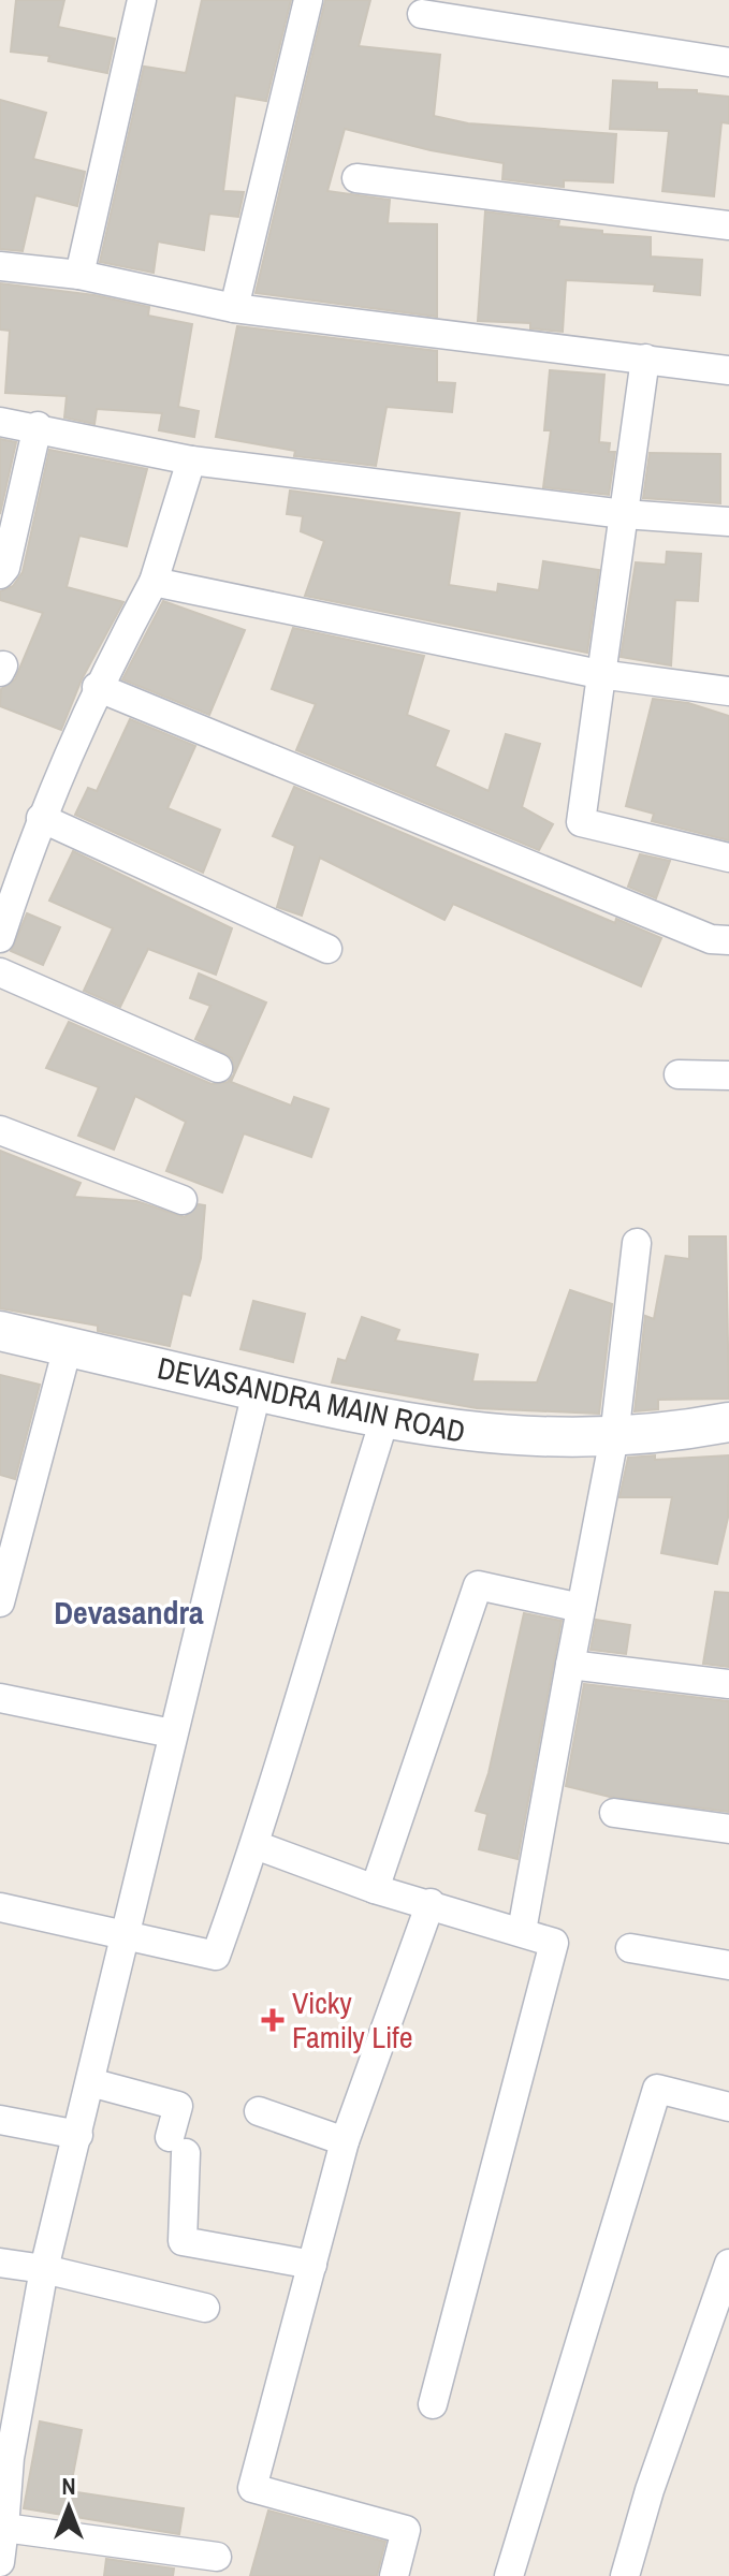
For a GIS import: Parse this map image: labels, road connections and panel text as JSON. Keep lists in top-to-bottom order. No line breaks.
{"streets":{"main road":["DEVASANDRA MAIN ROAD"]},"districts":["Devasandra"],"places":{"health":["Vicky Family Life"]},"north":"top"}
